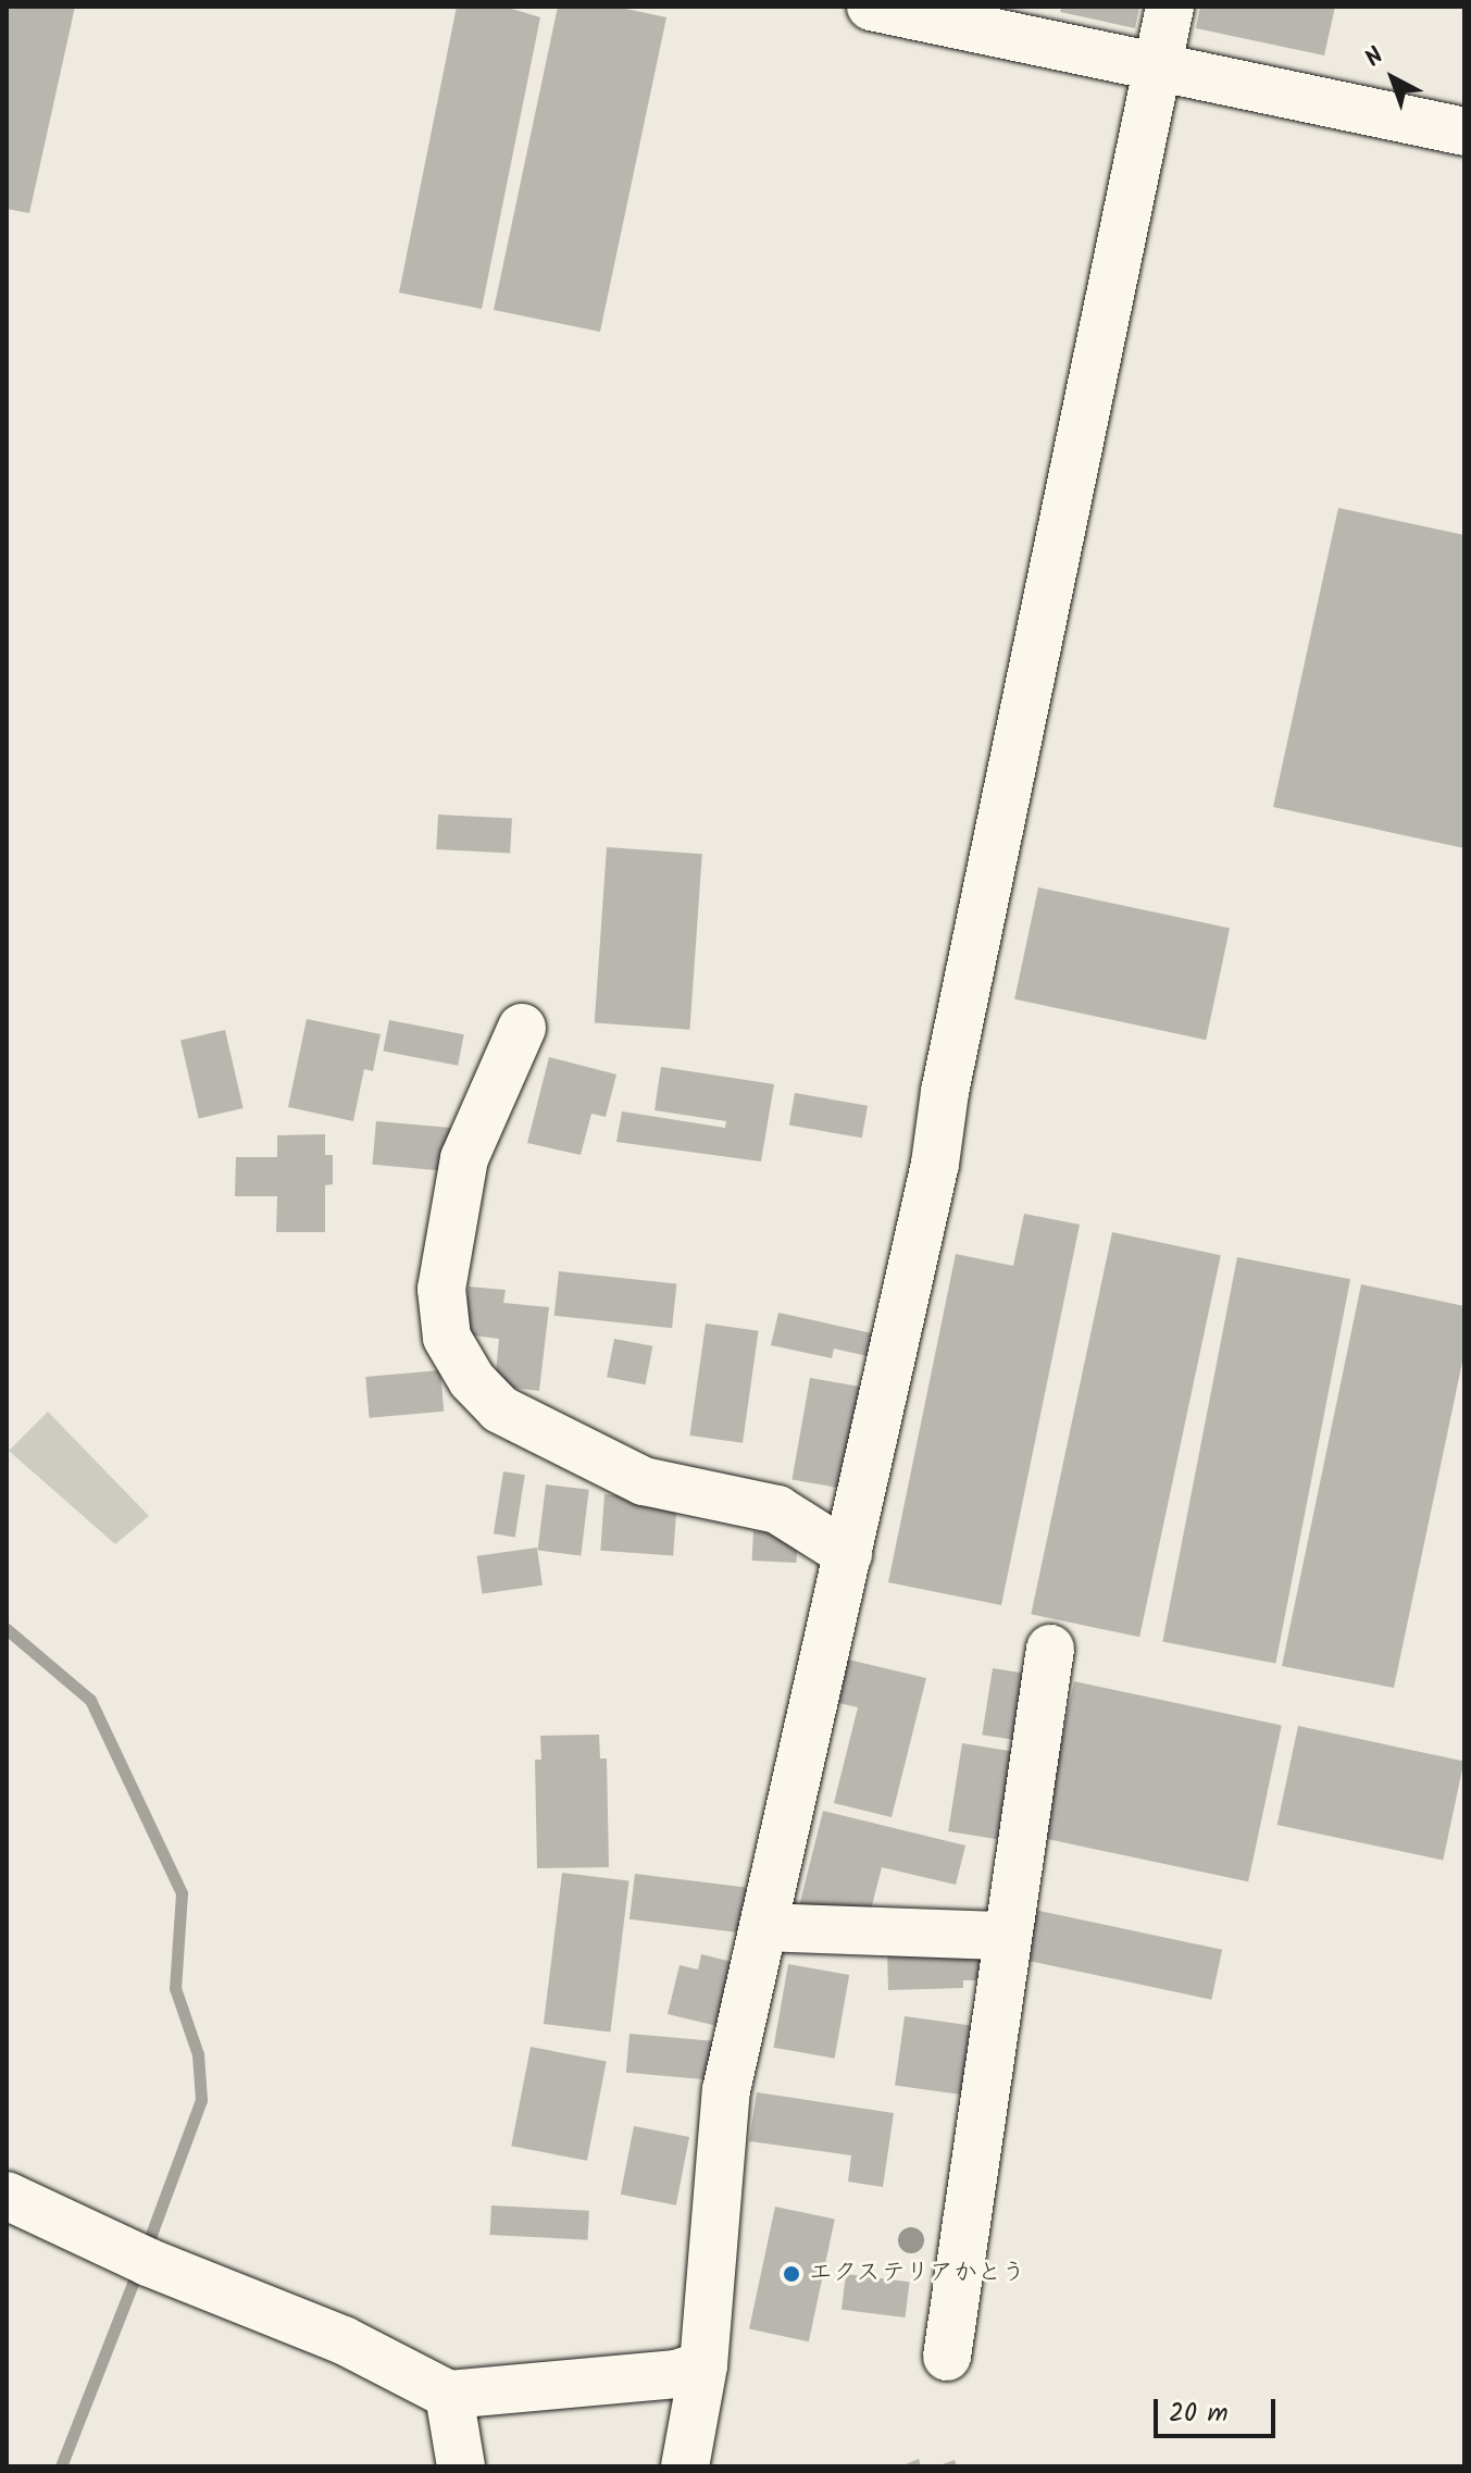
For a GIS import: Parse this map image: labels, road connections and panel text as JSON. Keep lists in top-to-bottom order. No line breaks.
{"places":["エクステリアかとう"],"scale_bar":"20 m","north":"top left"}
